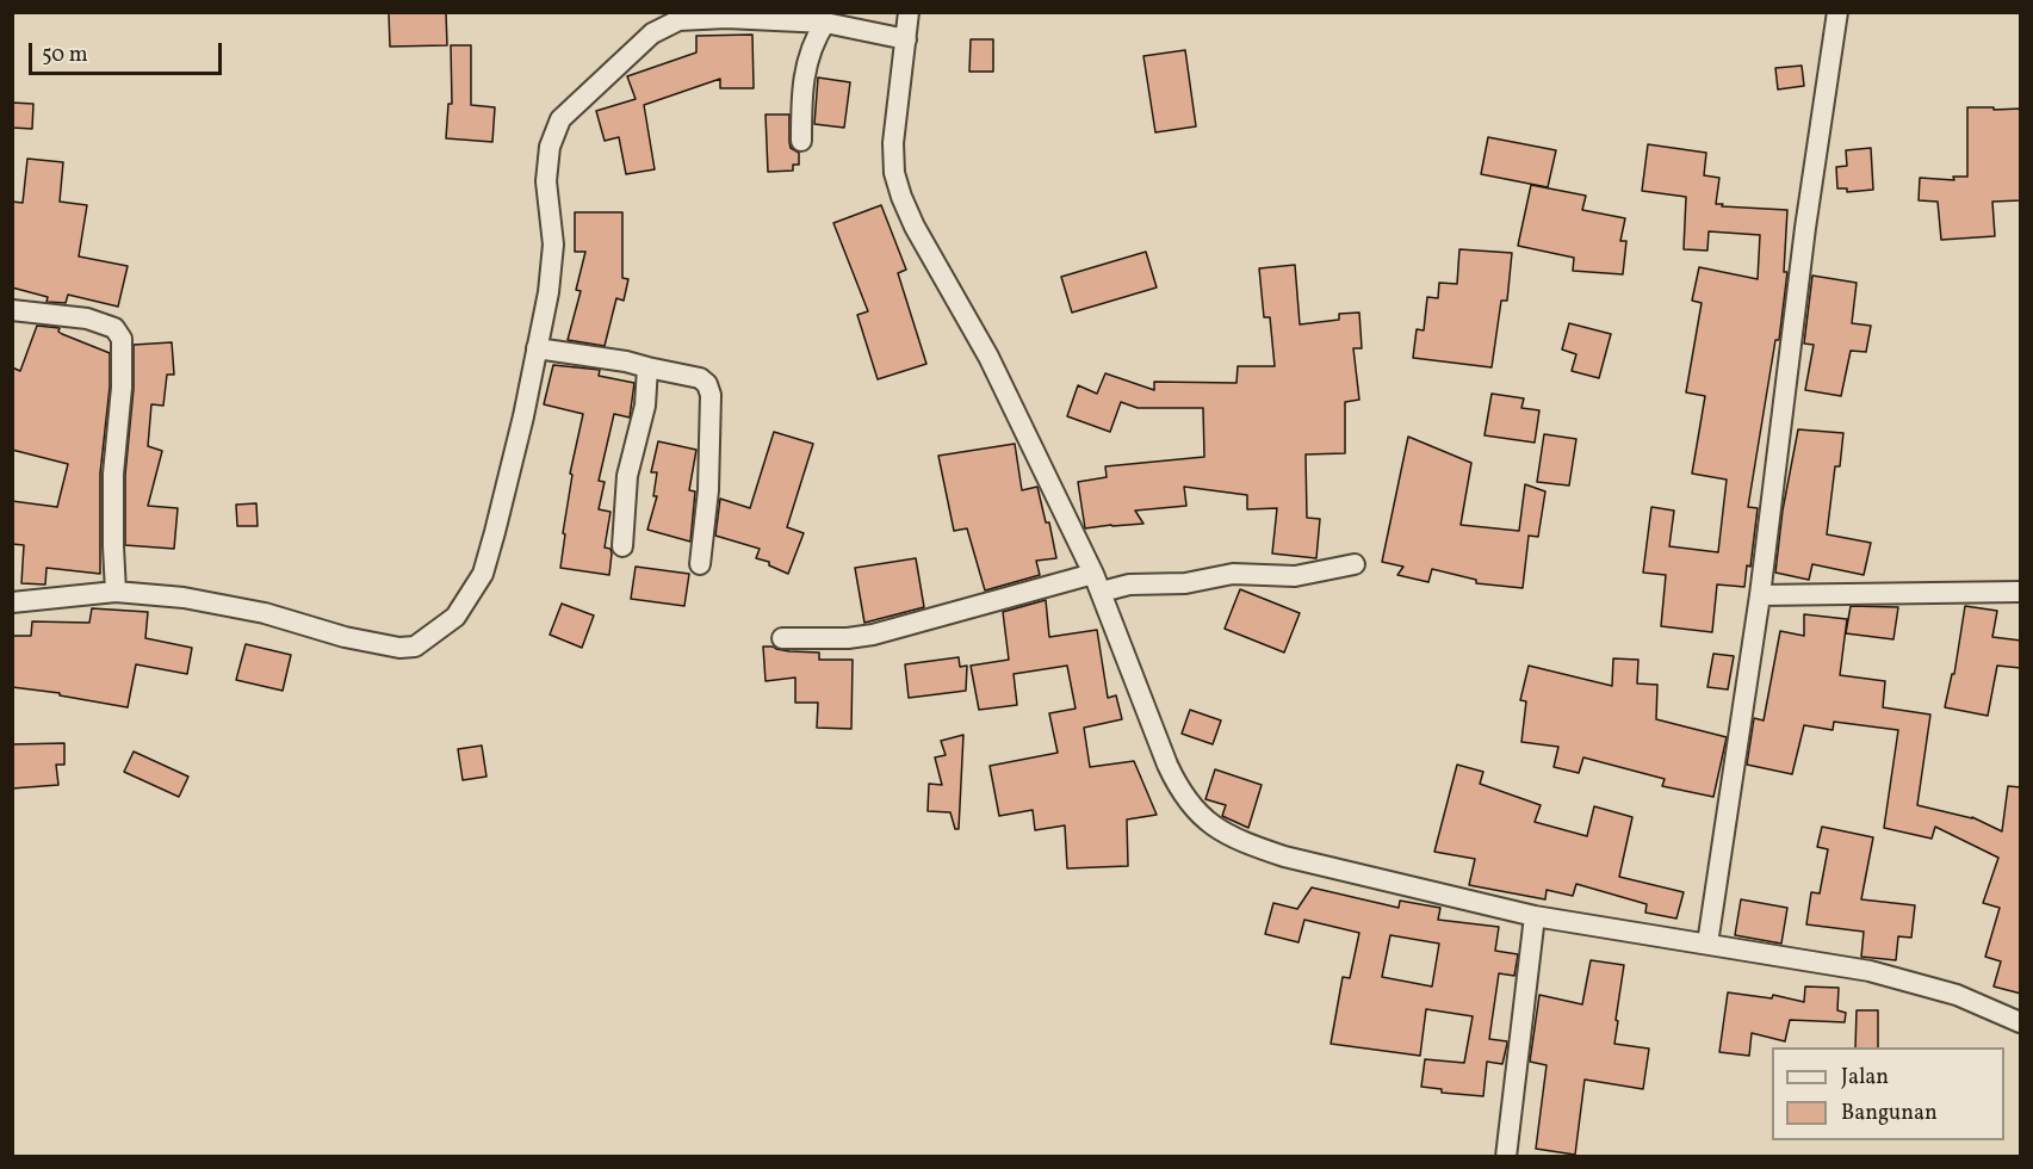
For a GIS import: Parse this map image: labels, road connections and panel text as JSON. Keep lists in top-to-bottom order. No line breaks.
{"legend":["Jalan","Bangunan"],"scale_bar":"50 m"}
